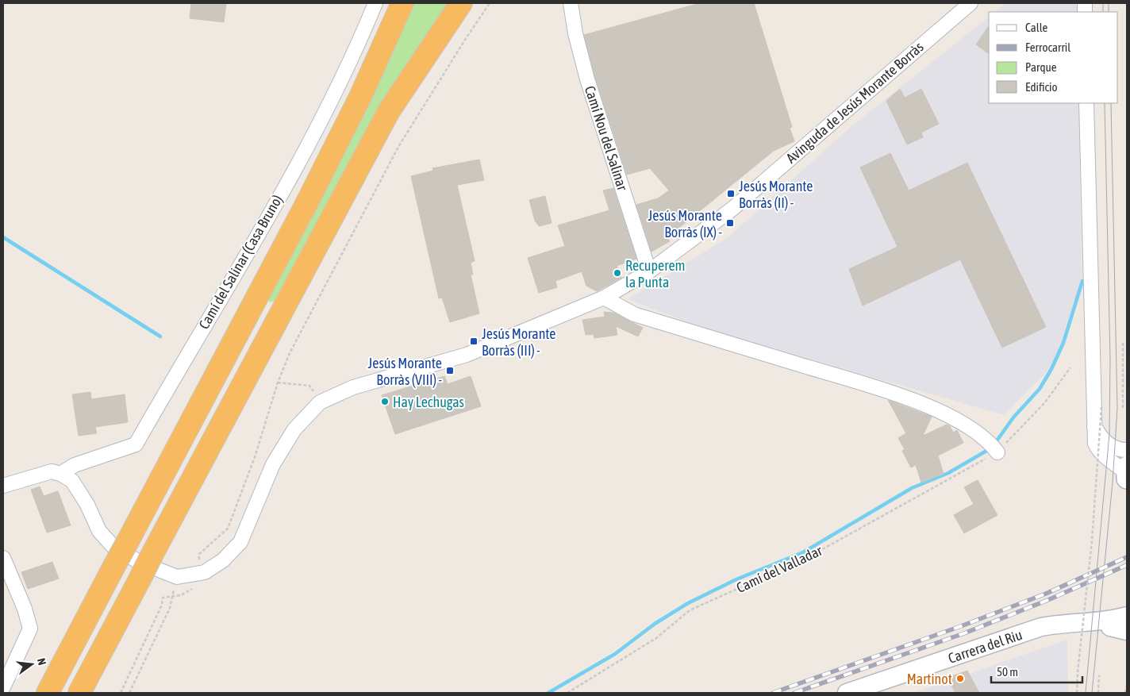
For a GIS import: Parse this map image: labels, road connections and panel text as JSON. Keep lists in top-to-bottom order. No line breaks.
{"streets":{"street":["Avinguda de Jesús Morante Borràs","Camí Nou del Salinar","Camí del Salinar (Casa Bruno)","Carrera del Riu"],"path":["Camí del Valladar"]},"crossings":[["Avinguda de Jesús Morante Borràs","Camí Nou del Salinar"]],"places":{"transit":["Jesús Morante Borràs (II) -","Jesús Morante Borràs (IX) -","Jesús Morante Borràs (III) -","Jesús Morante Borràs (VIII) -"],"other":["Recuperem la Punta","Hay Lechugas","Martinot"]},"legend":["Calle","Ferrocarril","Parque","Edificio"],"scale_bar":"50 m","north":"right"}
